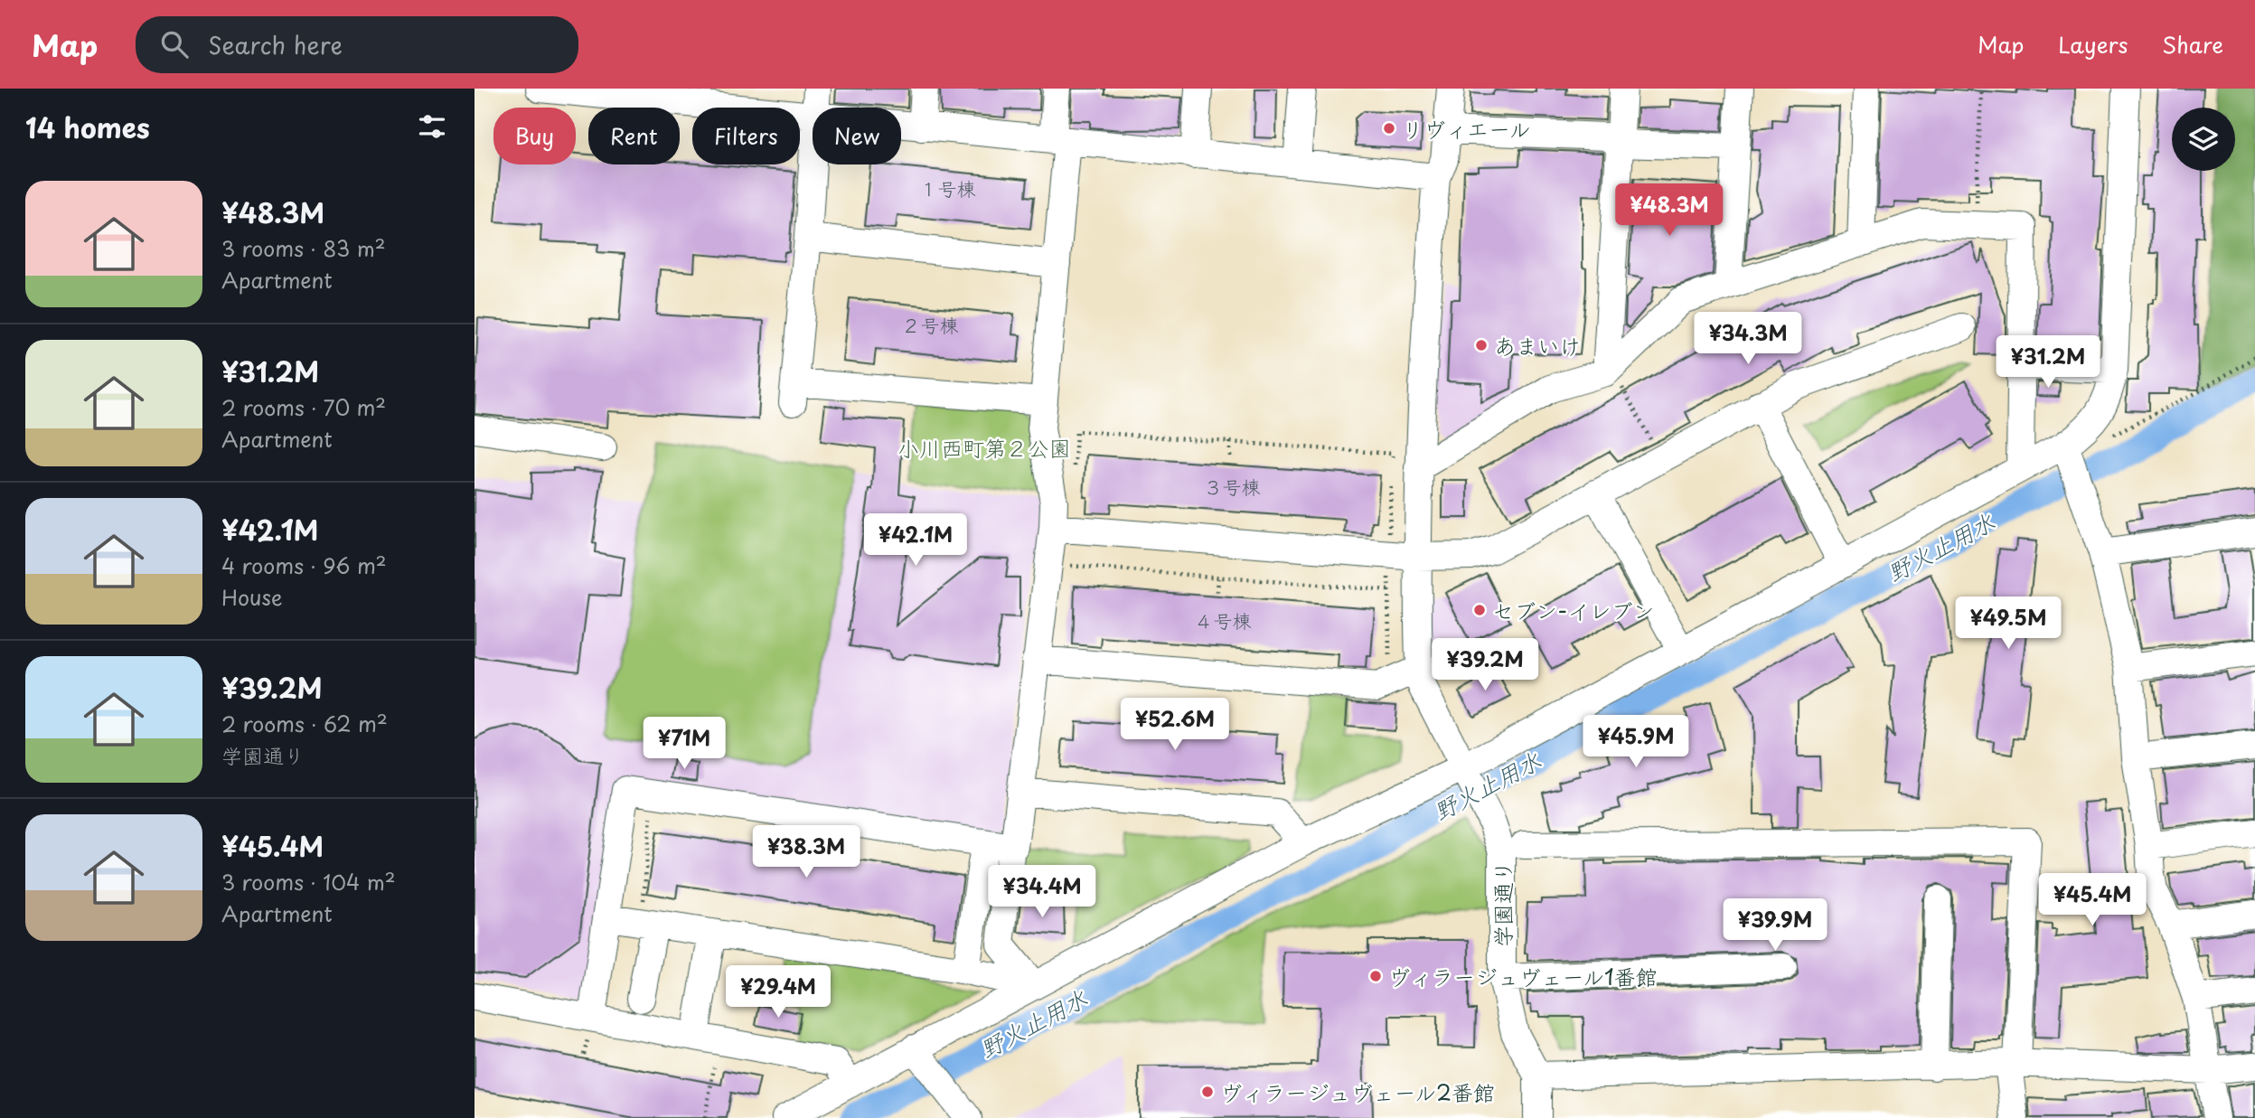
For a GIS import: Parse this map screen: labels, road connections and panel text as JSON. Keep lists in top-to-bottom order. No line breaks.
{"streets":{"street":["学園通り"]},"water":["野火止用水"],"parks":["小川西町第２公園"],"places":["リヴィエール","あまいけ","セブン-イレブン","ヴィラージュヴェール1番館","ヴィラージュヴェール2番館"],"house_numbers":["１号棟","２号棟","３号棟","４号棟"],"page":{"header":"Map","search":"Search here","nav":["Map","Layers","Share"],"heading":"14 homes","chip":["Buy","Rent","Filters","New"],"list":[{"name":"¥48.3M","note":"3 rooms · 83 m² · Apartment"},{"name":"¥31.2M","note":"2 rooms · 70 m² · Apartment"},{"name":"¥42.1M","note":"4 rooms · 96 m² · House"},{"name":"¥39.2M","note":"2 rooms · 62 m² · 学園通り"},{"name":"¥45.4M","note":"3 rooms · 104 m² · Apartment"}],"price":["¥48.3M","¥34.3M","¥31.2M","¥42.1M","¥49.5M","¥39.2M","¥52.6M","¥45.9M","¥71M","¥38.3M","¥34.4M","¥45.4M","¥39.9M","¥29.4M"]}}
